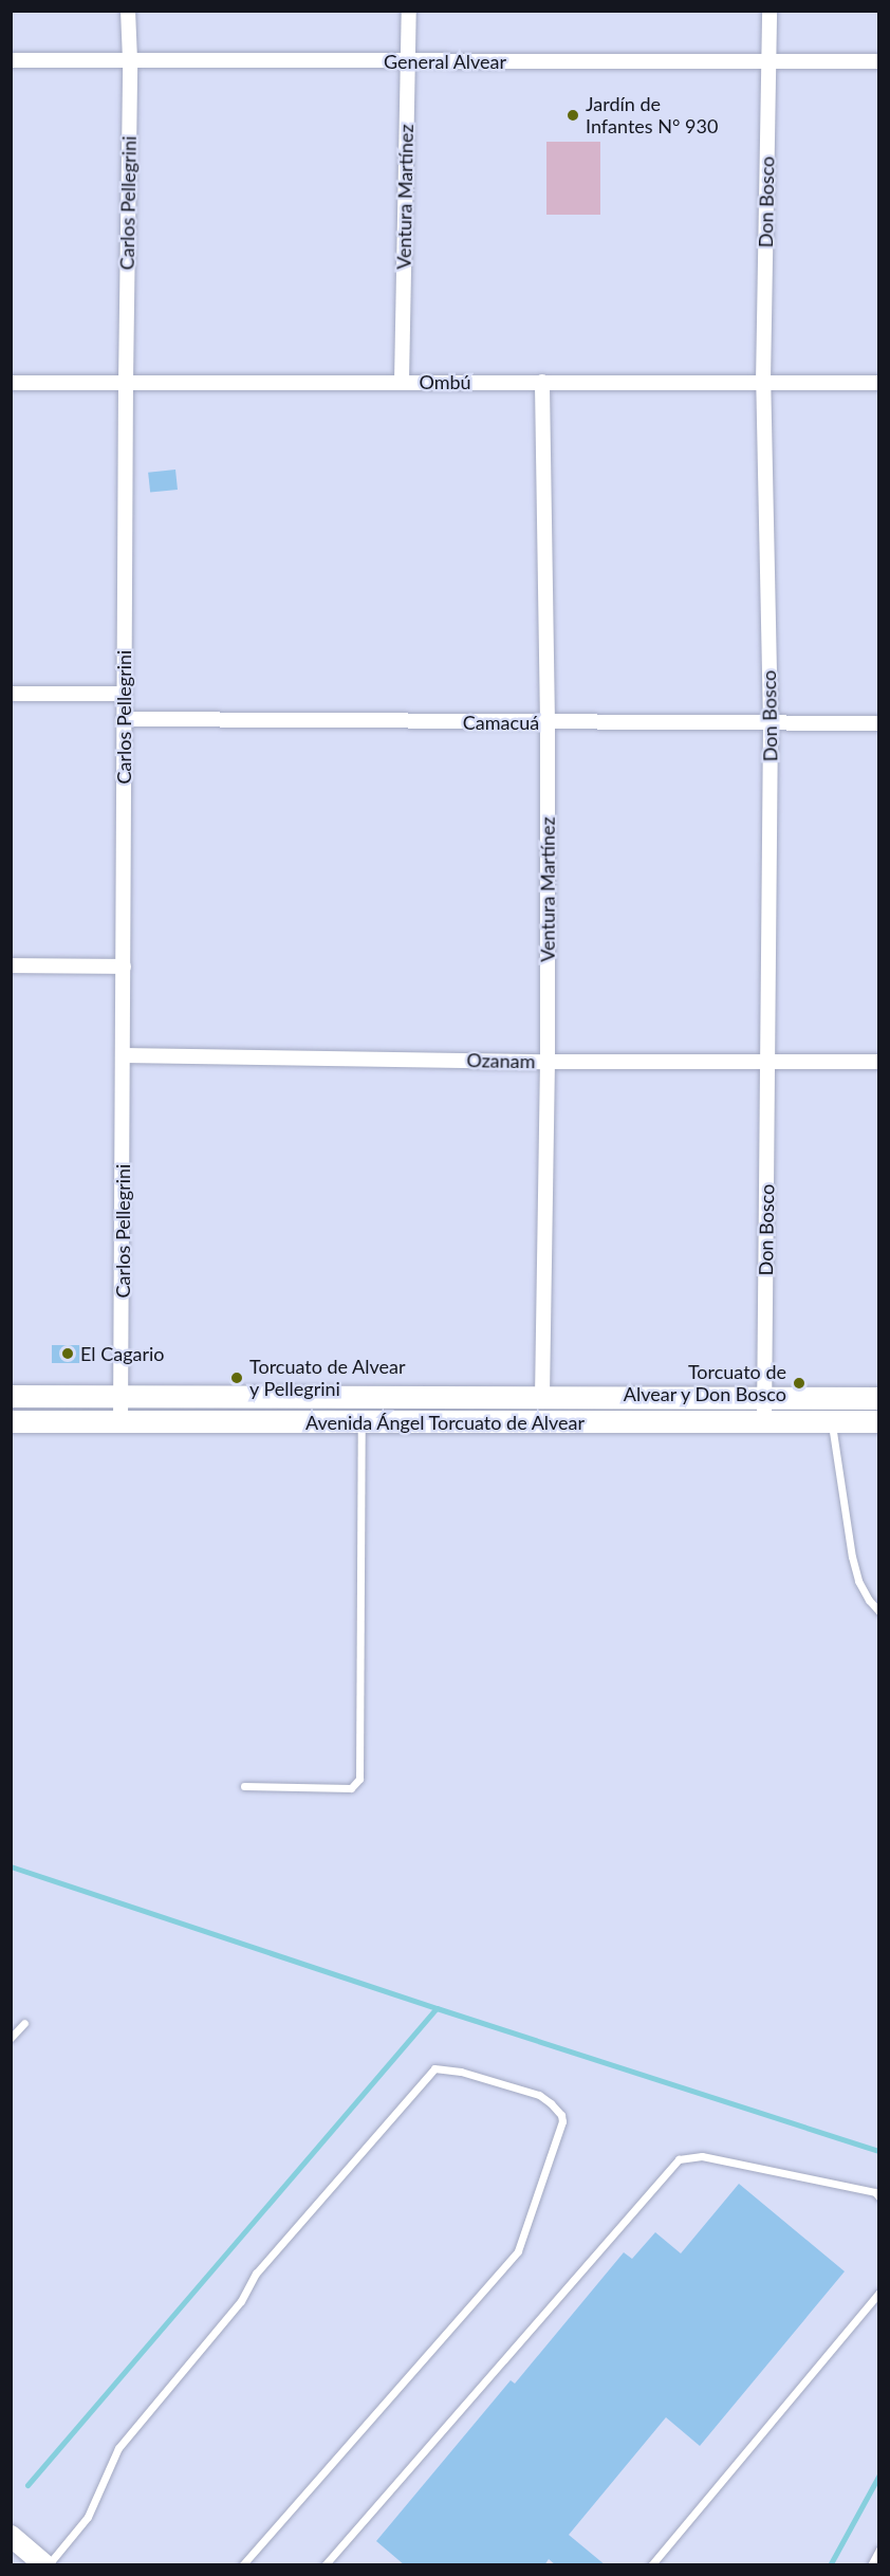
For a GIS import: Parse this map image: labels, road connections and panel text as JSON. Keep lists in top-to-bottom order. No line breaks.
{"streets":{"main road":["Avenida Ángel Torcuato de Alvear"],"street":["General Alvear","Ventura Martínez","Don Bosco","Carlos Pellegrini","Ombú","Camacuá","Ozanam"]},"crossings":[["General Alvear","Ventura Martínez"],["General Alvear","Don Bosco"],["General Alvear","Carlos Pellegrini"],["Ventura Martínez","Ombú"],["Ventura Martínez","Camacuá"],["Ventura Martínez","Ozanam"],["Ventura Martínez","Avenida Ángel Torcuato de Alvear"],["Don Bosco","Ombú"],["Don Bosco","Camacuá"],["Don Bosco","Ozanam"],["Don Bosco","Avenida Ángel Torcuato de Alvear"],["Carlos Pellegrini","Ombú"],["Carlos Pellegrini","Camacuá"],["Carlos Pellegrini","Ozanam"],["Carlos Pellegrini","Avenida Ángel Torcuato de Alvear"]],"places":["Jardín de Infantes N° 930","El Cagario","Torcuato de Alvear y Pellegrini","Torcuato de Alvear y Don Bosco"]}
